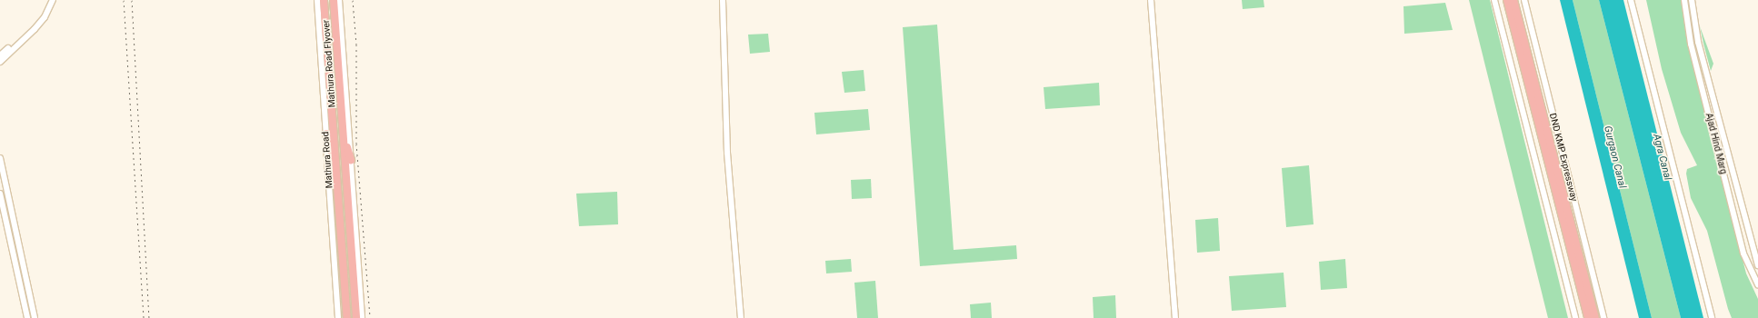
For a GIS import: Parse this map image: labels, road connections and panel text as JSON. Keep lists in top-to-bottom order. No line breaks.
{"streets":{"highway":["Mathura Road Flyover","DND KMP Expressway","Mathura Road"],"street":["Ajad Hind Marg"]},"crossings":[["Mathura Road Flyover","Mathura Road"]],"water":["Gurgaon Canal","Agra Canal"]}
